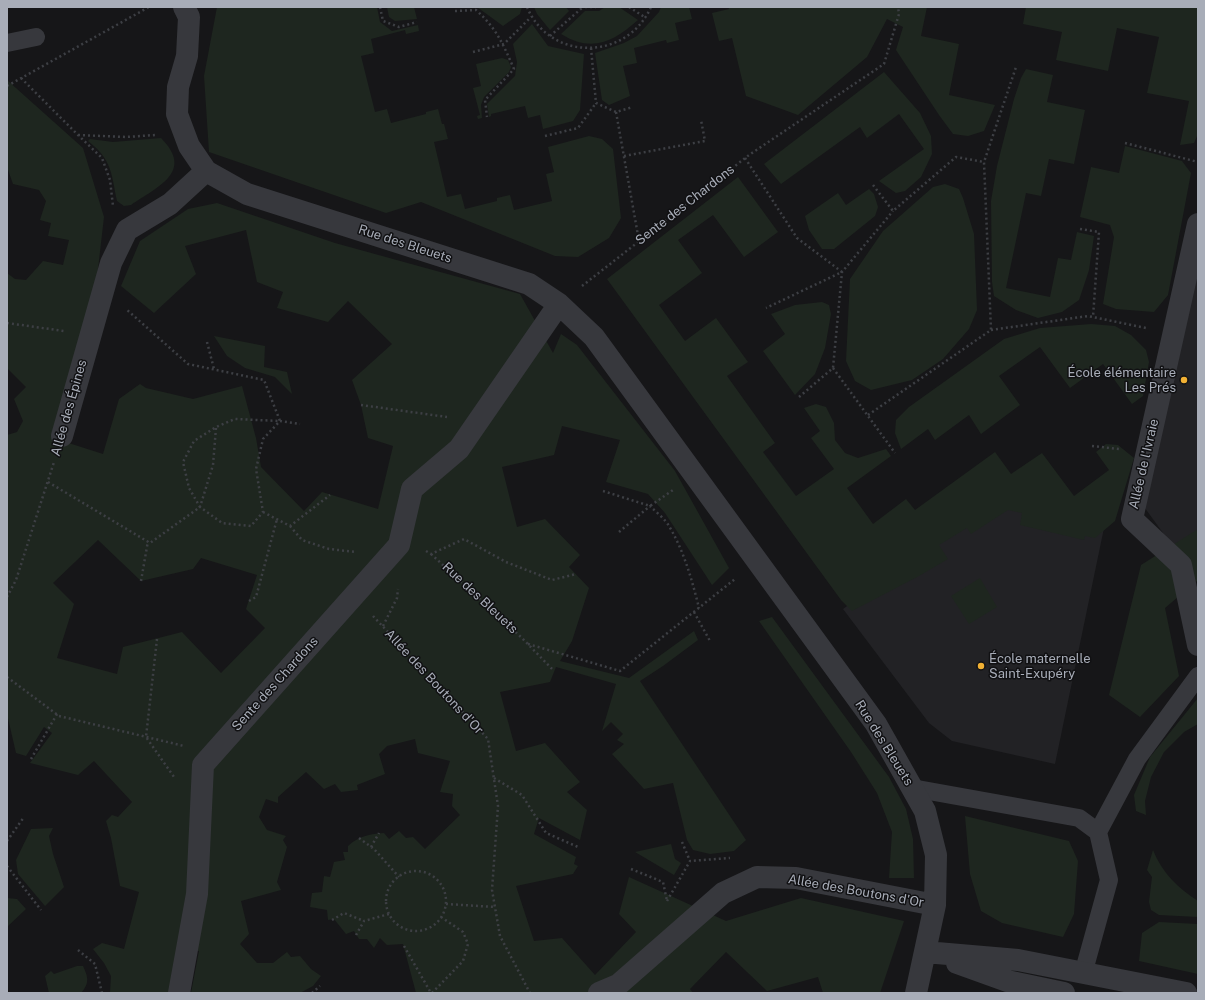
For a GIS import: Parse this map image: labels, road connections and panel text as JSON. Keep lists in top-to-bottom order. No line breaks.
{"streets":{"street":["Sente des Chardons","Rue des Bleuets","Allée des Épines","Allée de l'Ivraie","Allée des Boutons d'Or"]},"crossings":[["Sente des Chardons","Rue des Bleuets"],["Sente des Chardons","Allée des Boutons d'Or"],["Rue des Bleuets","Allée des Boutons d'Or"]],"places":["École élémentaire Les Prés","École maternelle Saint-Exupéry"]}
